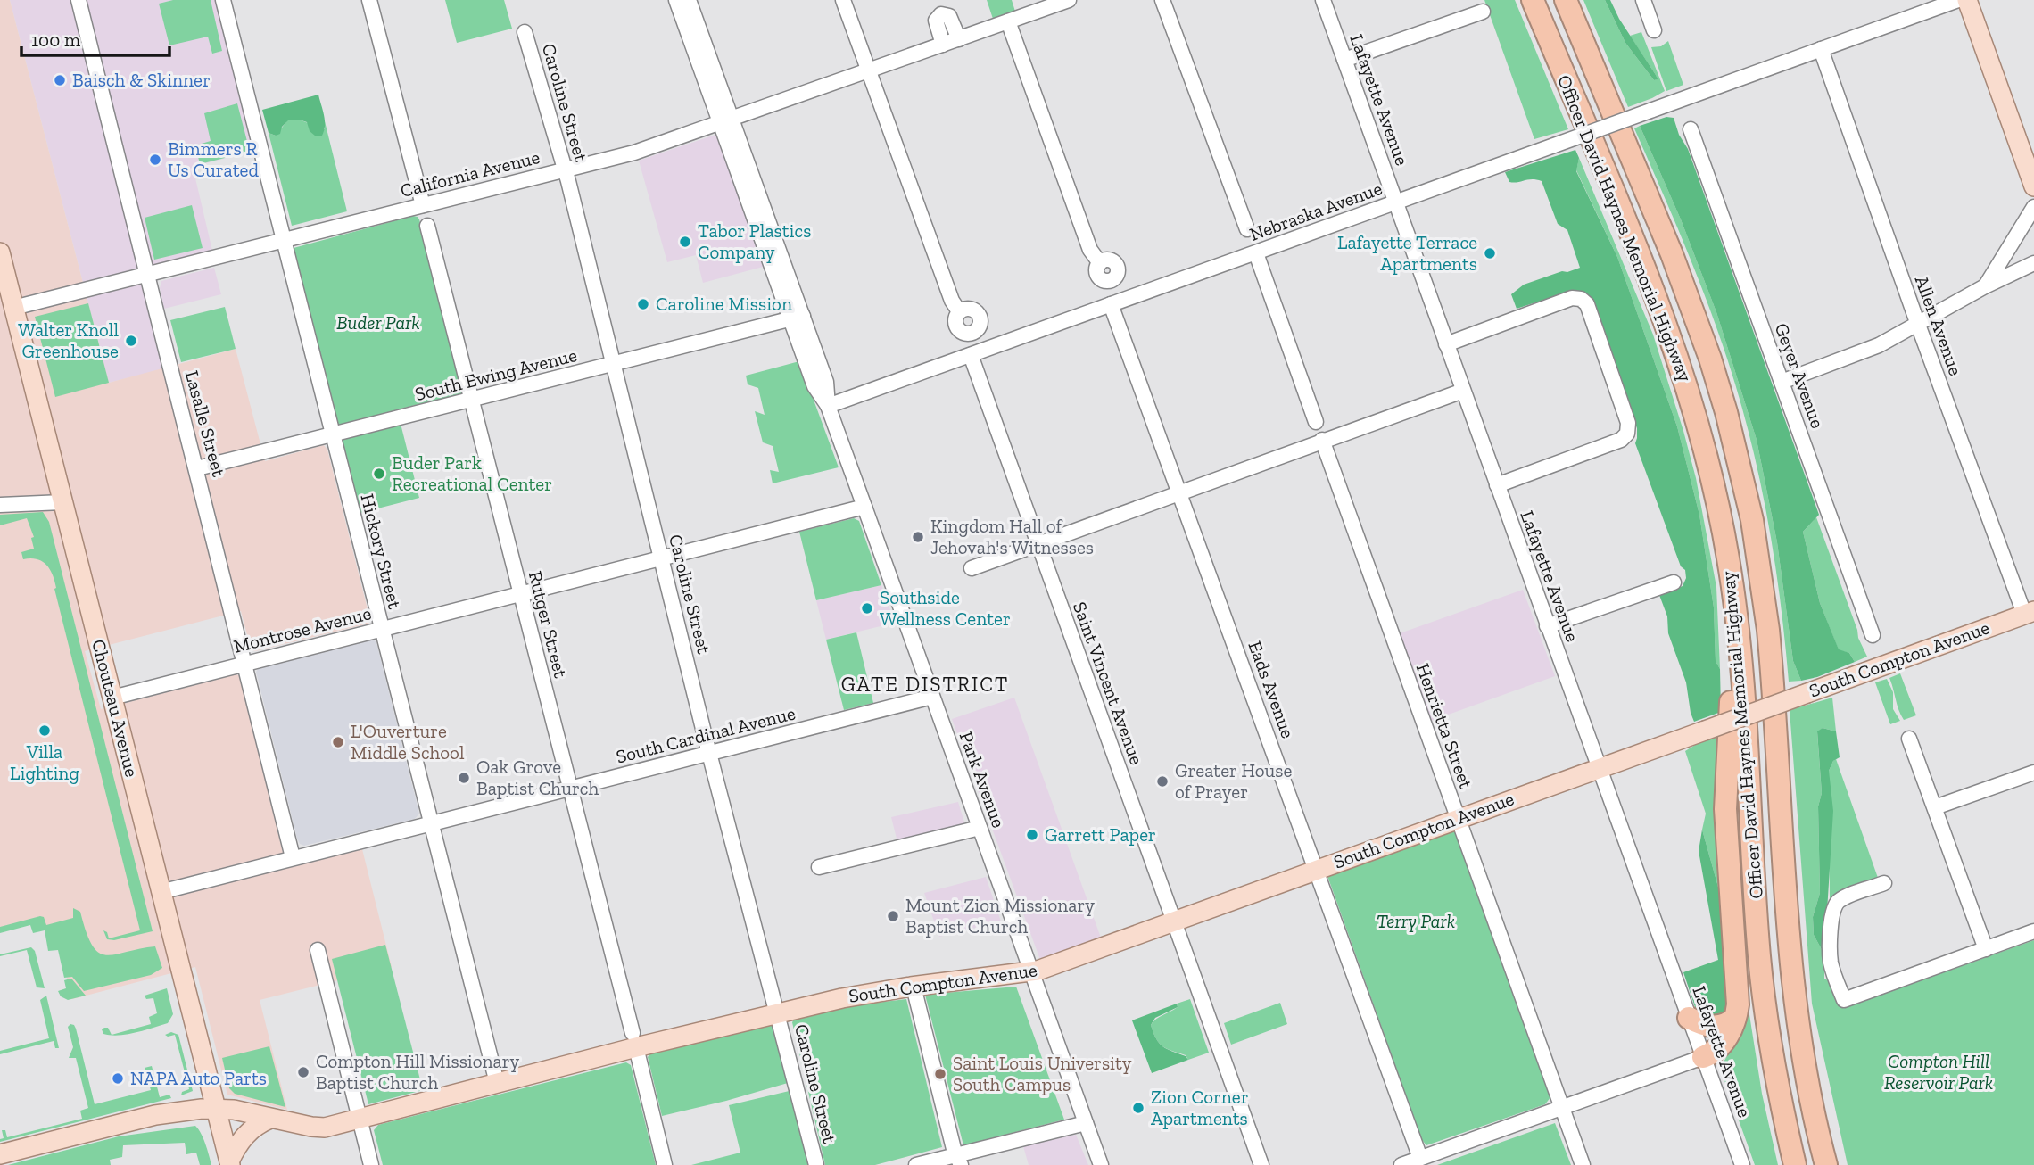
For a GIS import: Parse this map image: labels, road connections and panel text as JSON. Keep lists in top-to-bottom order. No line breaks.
{"streets":{"highway":["Officer David Haynes Memorial Highway"],"main road":["South Compton Avenue","Chouteau Avenue"],"street":["Lafayette Avenue","Caroline Street","California Avenue","Nebraska Avenue","Allen Avenue","South Ewing Avenue","Geyer Avenue","Lasalle Street","Hickory Street","Rutger Street","Montrose Avenue","Saint Vincent Avenue","Eads Avenue","Henrietta Street","South Cardinal Avenue","Park Avenue"]},"crossings":[["Lafayette Avenue","Nebraska Avenue"],["Lafayette Avenue","South Compton Avenue"],["Caroline Street","California Avenue"],["Caroline Street","South Ewing Avenue"],["Caroline Street","Montrose Avenue"],["Caroline Street","South Compton Avenue"],["Caroline Street","South Cardinal Avenue"],["California Avenue","Lasalle Street"],["California Avenue","Hickory Street"],["California Avenue","Chouteau Avenue"],["California Avenue","Park Avenue"],["Nebraska Avenue","Allen Avenue"],["Nebraska Avenue","Saint Vincent Avenue"],["Nebraska Avenue","Eads Avenue"],["Nebraska Avenue","Park Avenue"],["Allen Avenue","South Compton Avenue"],["South Ewing Avenue","Lasalle Street"],["South Ewing Avenue","Hickory Street"],["South Ewing Avenue","Rutger Street"],["South Ewing Avenue","Park Avenue"],["Lasalle Street","Montrose Avenue"],["Lasalle Street","South Cardinal Avenue"],["Hickory Street","Montrose Avenue"],["Hickory Street","South Cardinal Avenue"],["Rutger Street","Montrose Avenue"],["Rutger Street","South Compton Avenue"],["Rutger Street","South Cardinal Avenue"],["Montrose Avenue","Chouteau Avenue"],["Montrose Avenue","Park Avenue"],["South Compton Avenue","Saint Vincent Avenue"],["South Compton Avenue","Eads Avenue"],["South Compton Avenue","Chouteau Avenue"],["South Compton Avenue","Henrietta Street"],["South Compton Avenue","Park Avenue"],["Chouteau Avenue","South Cardinal Avenue"],["South Cardinal Avenue","Park Avenue"]],"districts":["GATE DISTRICT"],"parks":["Buder Park","Terry Park","Compton Hill Reservoir Park"],"places":["Baisch & Skinner","Bimmers R Us Curated","Tabor Plastics Company","Lafayette Terrace Apartments","Caroline Mission","Walter Knoll Greenhouse","Buder Park Recreational Center","Kingdom Hall of Jehovah's Witnesses","Southside Wellness Center","Villa Lighting","L'Ouverture Middle School","Oak Grove Baptist Church","Greater House of Prayer","Garrett Paper","Mount Zion Missionary Baptist Church","Compton Hill Missionary Baptist Church","Saint Louis University South Campus","NAPA Auto Parts","Zion Corner Apartments"],"scale_bar":"100 m"}
